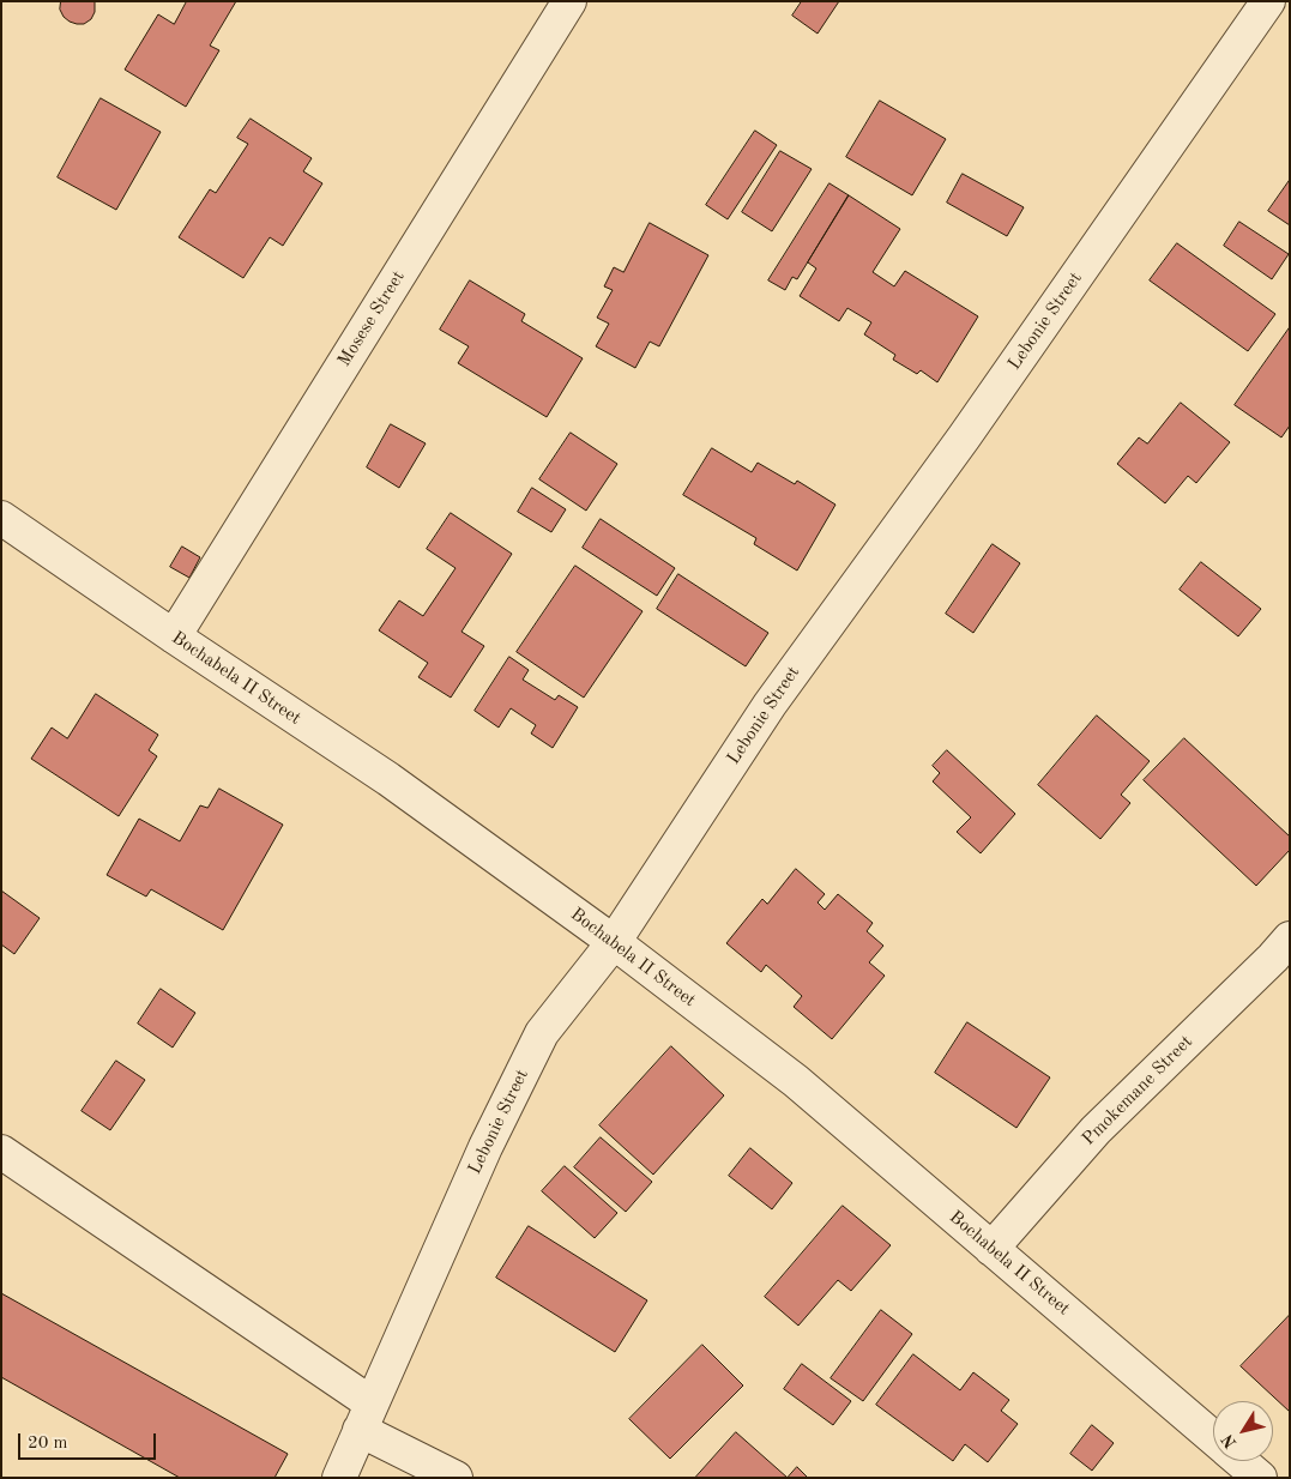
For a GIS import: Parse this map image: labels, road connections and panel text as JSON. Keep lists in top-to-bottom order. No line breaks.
{"streets":{"street":["Mosese Street","Lebonie Street","Bochabela II Street","Pmokemane Street"]},"crossings":[["Mosese Street","Bochabela II Street"],["Lebonie Street","Bochabela II Street"],["Bochabela II Street","Pmokemane Street"]],"scale_bar":"20 m","north":"bottom left"}
